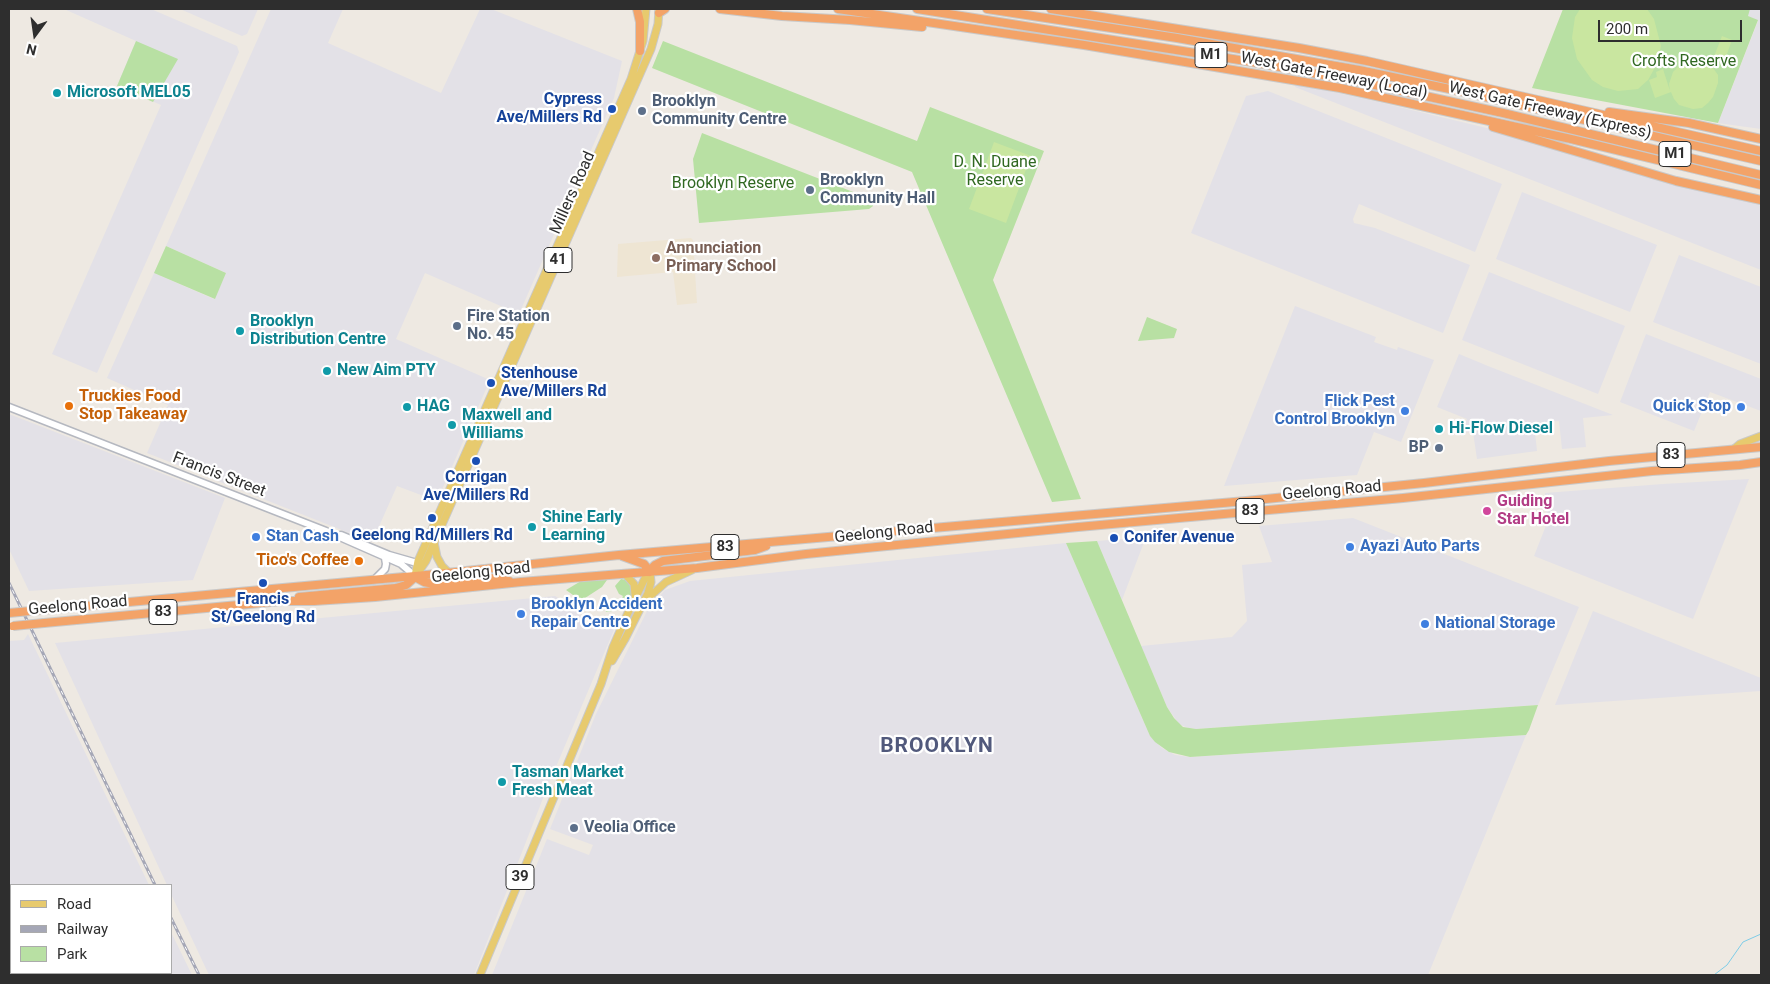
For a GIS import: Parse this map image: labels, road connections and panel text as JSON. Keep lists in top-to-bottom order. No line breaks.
{"streets":{"highway":["M1","West Gate Freeway (Local)","West Gate Freeway (Express)","83","Geelong Road"],"main road":["Millers Road","41","Francis Street","39"]},"crossings":[["Millers Road","Geelong Road"],["Geelong Road","39"]],"districts":["BROOKLYN"],"parks":["Crofts Reserve","D. N. Duane Reserve","Brooklyn Reserve"],"places":["Microsoft MEL05","Cypress Ave/Millers Rd","Brooklyn Community Centre","Brooklyn Community Hall","Annunciation Primary School","Fire Station No. 45","Brooklyn Distribution Centre","New Aim PTY","Stenhouse Ave/Millers Rd","Truckies Food Stop Takeaway","HAG","Quick Stop","Flick Pest Control Brooklyn","Maxwell and Williams","Hi-Flow Diesel","BP","Corrigan Ave/Millers Rd","Guiding Star Hotel","Geelong Rd/Millers Rd","Shine Early Learning","Stan Cash","Conifer Avenue","Ayazi Auto Parts","Tico's Coffee","Francis St/Geelong Rd","Brooklyn Accident Repair Centre","National Storage","Tasman Market Fresh Meat","Veolia Office"],"legend":["Road","Railway","Park"],"scale_bar":"200 m","north":"bottom"}
